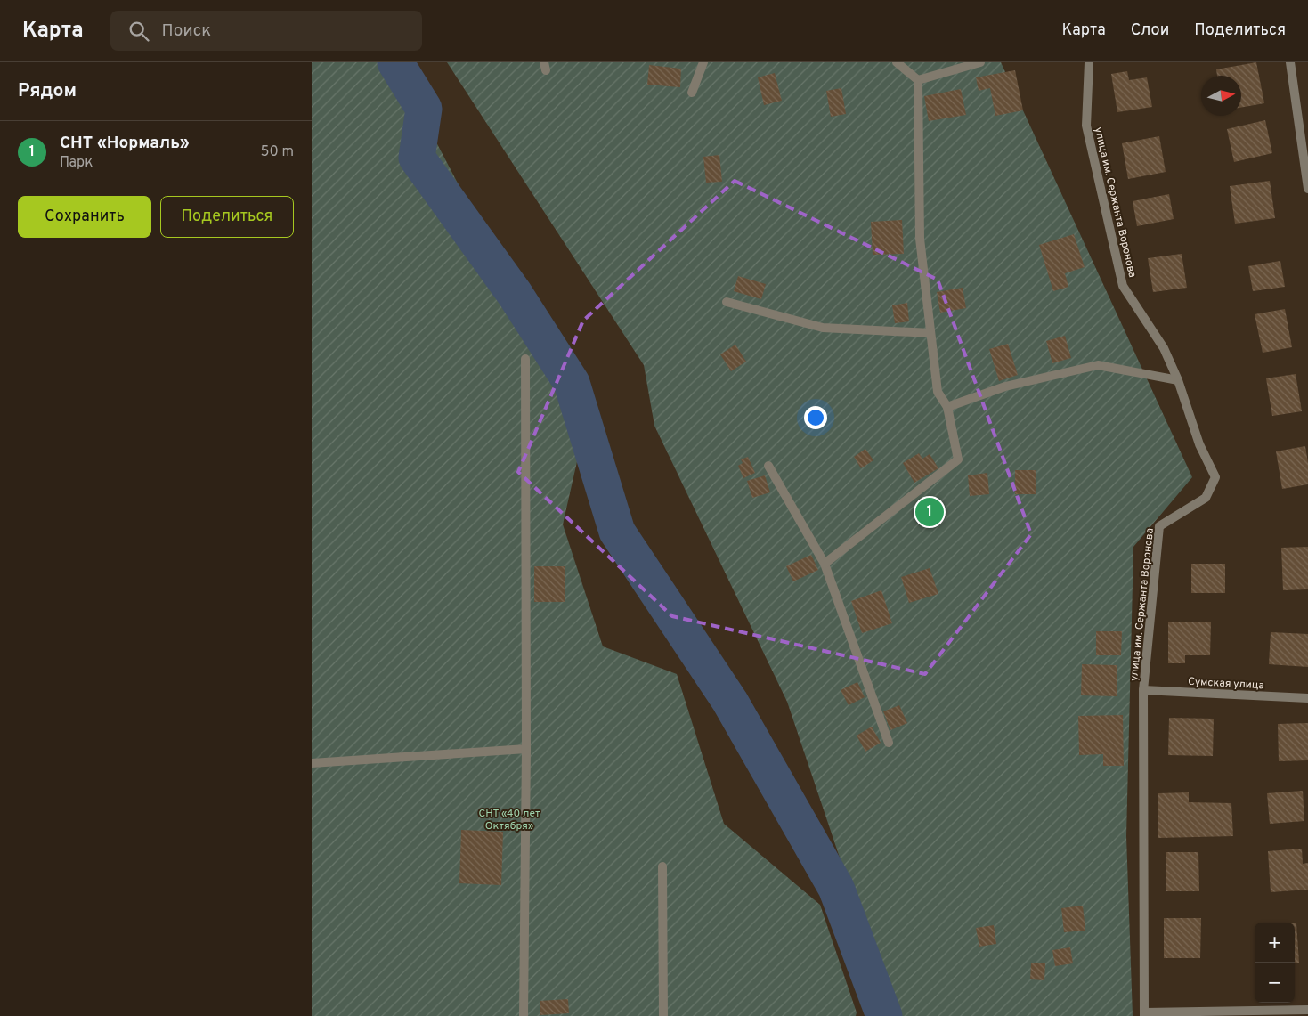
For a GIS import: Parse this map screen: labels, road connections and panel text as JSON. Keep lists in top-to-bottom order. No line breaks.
{"streets":{"street":["улица им. Сержанта Воронова","Сумская улица"]},"crossings":[["улица им. Сержанта Воронова","Сумская улица"]],"parks":["СНТ «40 лет Октября»"],"north":"right","page":{"header":"Карта","search":"Поиск","nav":["Карта","Слои","Поделиться"],"heading":"Рядом","list":[{"mark":"1","name":"СНТ «Нормаль»","note":"Парк","value":"50 m"}],"buttons":["Сохранить","Поделиться"],"pins":"1","map_buttons":["+","−"]}}
